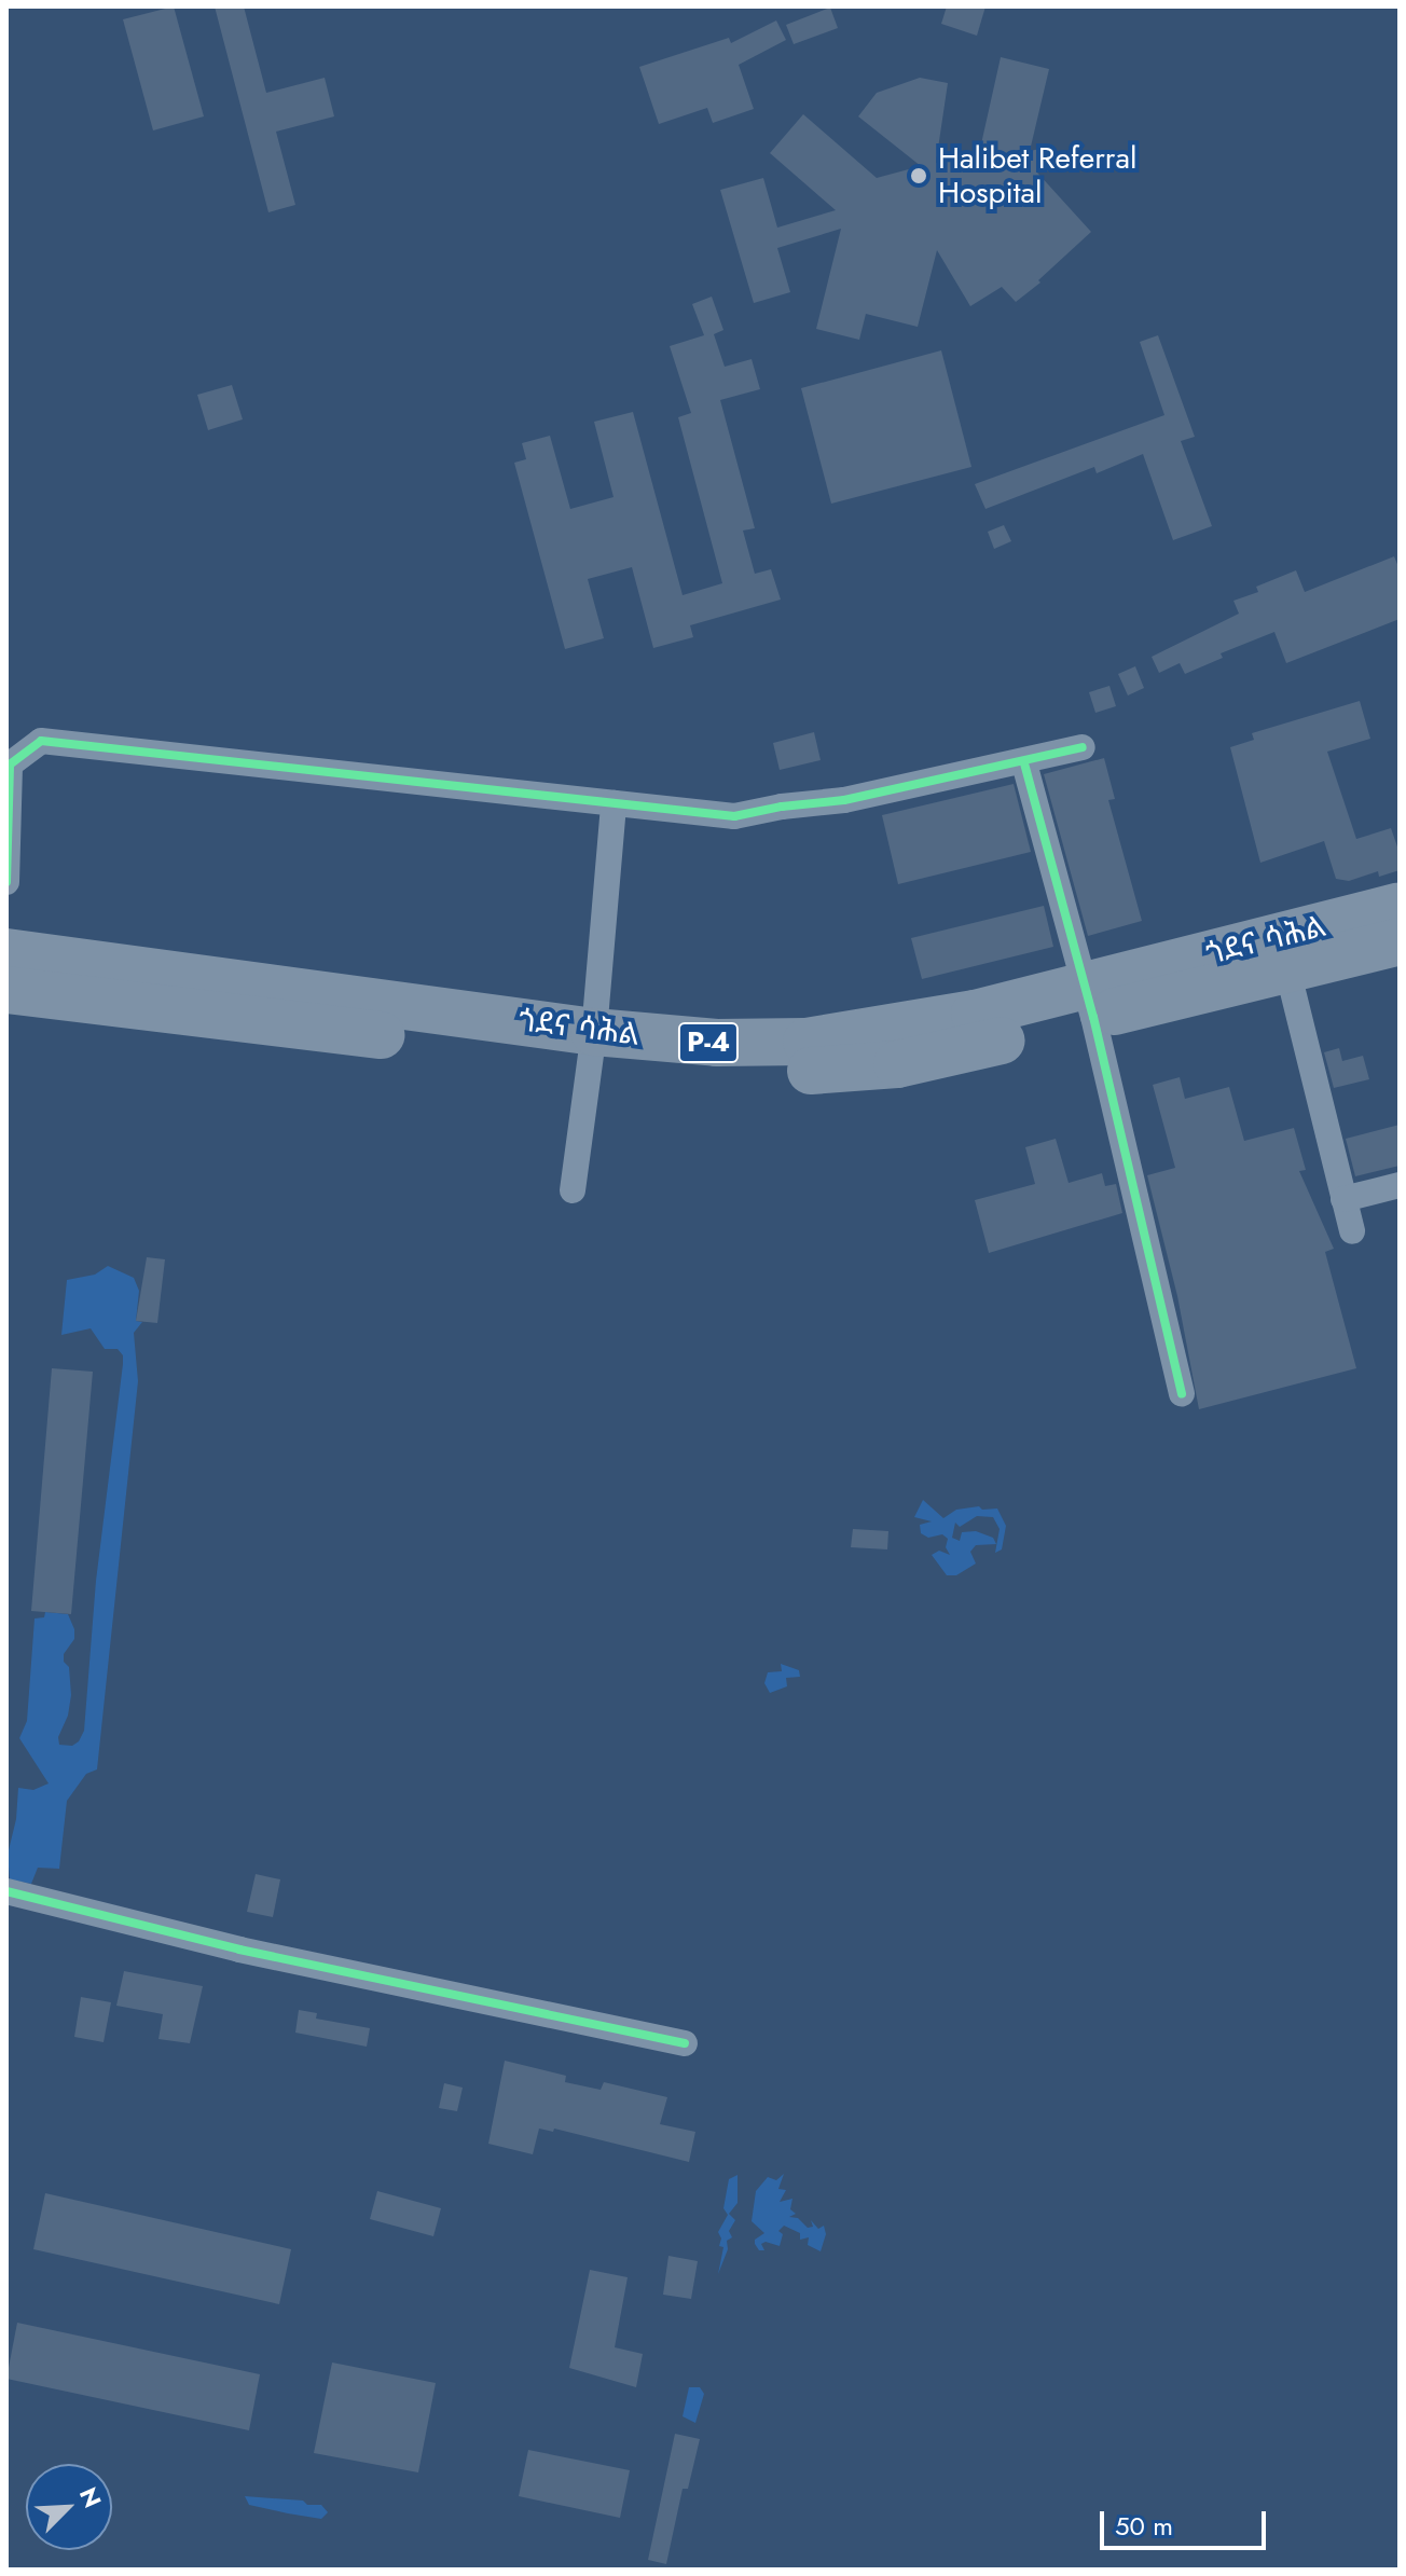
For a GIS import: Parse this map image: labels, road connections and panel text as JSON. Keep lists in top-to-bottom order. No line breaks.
{"streets":{"highway":["ጎደና ሳሕል","P-4"]},"places":["Halibet Referral Hospital"],"scale_bar":"50 m","north":"top right"}
